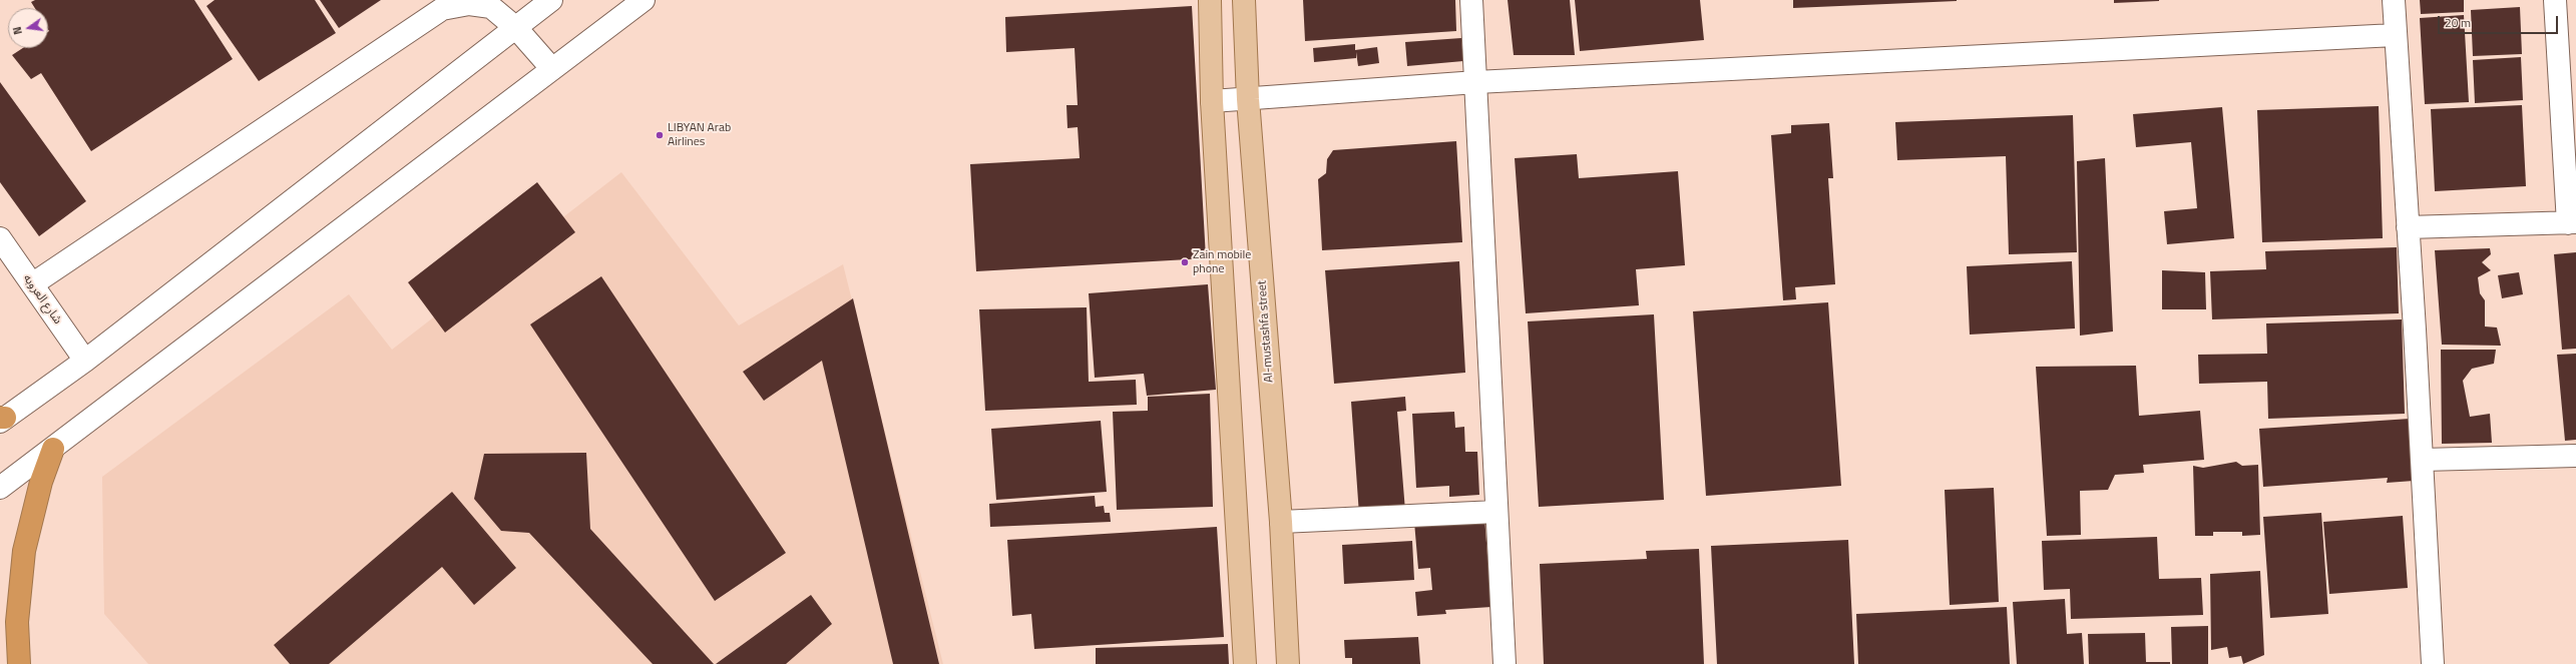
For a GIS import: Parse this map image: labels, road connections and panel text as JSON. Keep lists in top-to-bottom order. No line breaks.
{"streets":{"main road":["Al-mustashfa street"],"street":["شارع العروبه"]},"places":["LIBYAN Arab Airlines","Zain mobile phone"],"scale_bar":"20 m","north":"left"}
